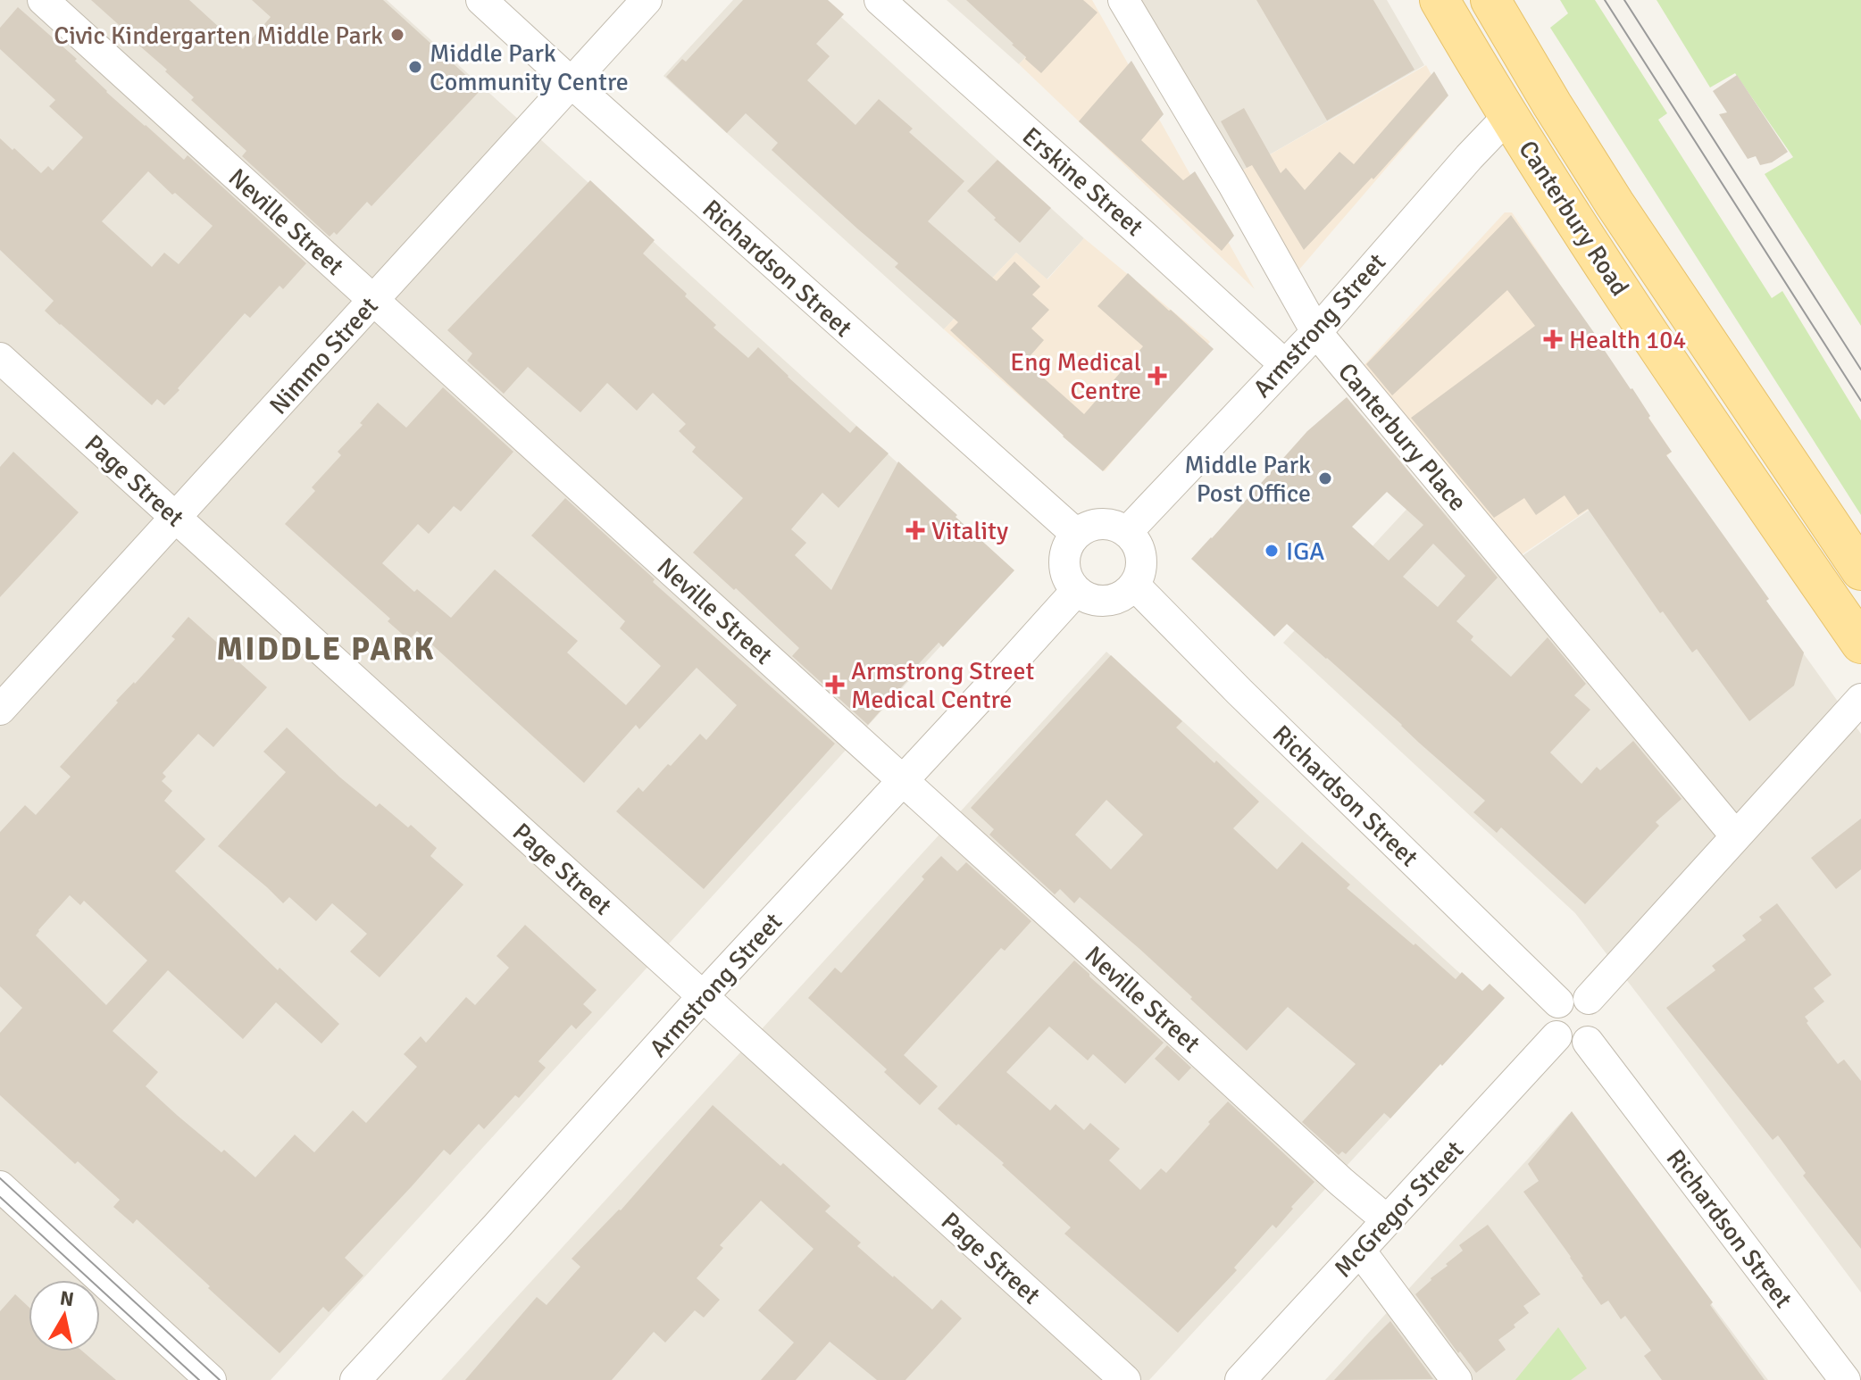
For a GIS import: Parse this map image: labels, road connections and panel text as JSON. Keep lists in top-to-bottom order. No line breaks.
{"streets":{"main road":["Canterbury Road"],"street":["Erskine Street","Neville Street","Richardson Street","Armstrong Street","Nimmo Street","Canterbury Place","Page Street","McGregor Street"]},"crossings":[["Erskine Street","Armstrong Street"],["Canterbury Road","Armstrong Street"],["Neville Street","Armstrong Street"],["Neville Street","Nimmo Street"],["Neville Street","McGregor Street"],["Richardson Street","Armstrong Street"],["Richardson Street","Nimmo Street"],["Richardson Street","McGregor Street"],["Armstrong Street","Canterbury Place"],["Armstrong Street","Page Street"],["Nimmo Street","Page Street"]],"districts":["MIDDLE PARK"],"places":{"other":["Civic Kindergarten Middle Park","Middle Park Community Centre","Middle Park Post Office","IGA"],"health":["Health 104","Eng Medical Centre","Vitality","Armstrong Street Medical Centre"]},"north":"top"}
